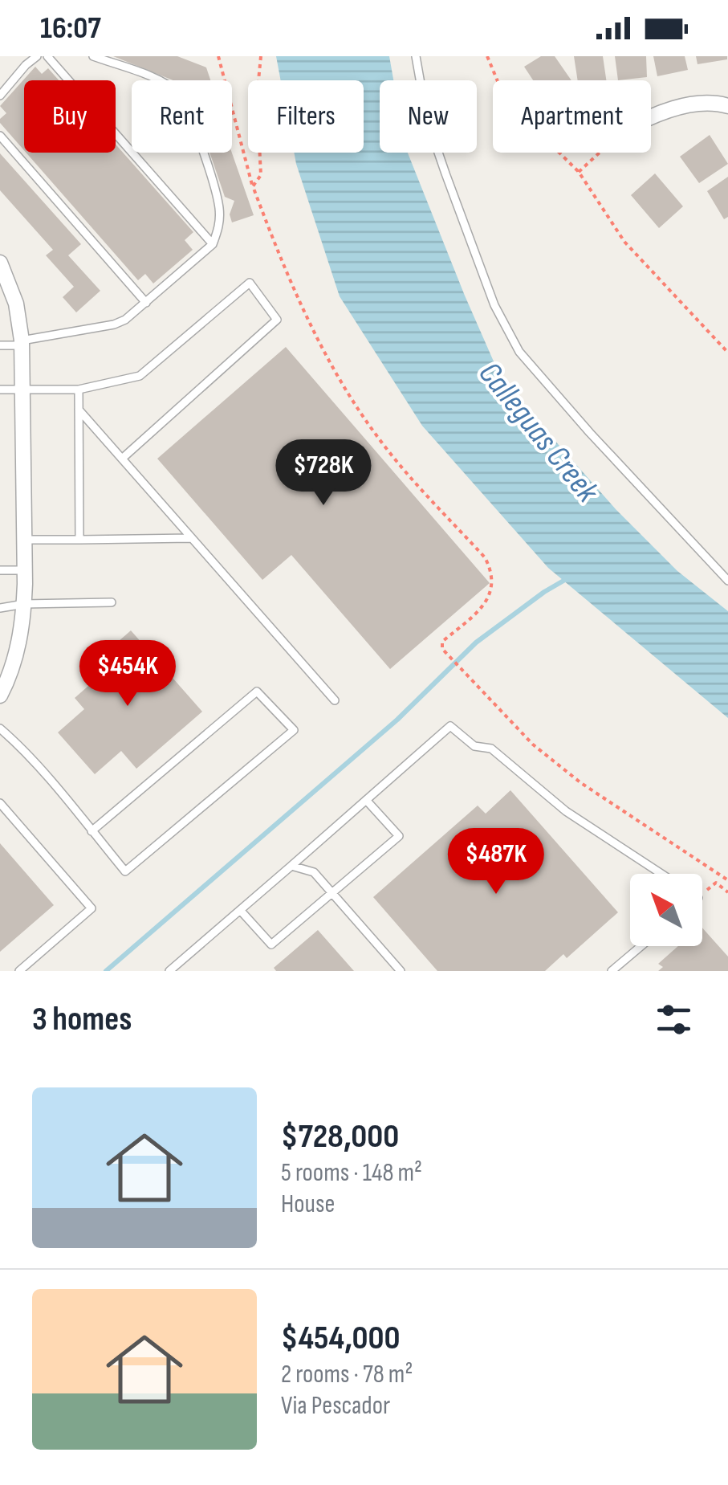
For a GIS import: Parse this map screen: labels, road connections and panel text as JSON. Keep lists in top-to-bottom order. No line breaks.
{"water":["Calleguas Creek"],"north":"top left","page":{"status":"16:07","chip":["Buy","Rent","Filters","New","Apartment"],"price":["$728K","$454K","$487K"],"heading":"3 homes","list":[{"name":"$728,000","note":"5 rooms · 148 m² · House"},{"name":"$454,000","note":"2 rooms · 78 m² · Via Pescador"}]}}
